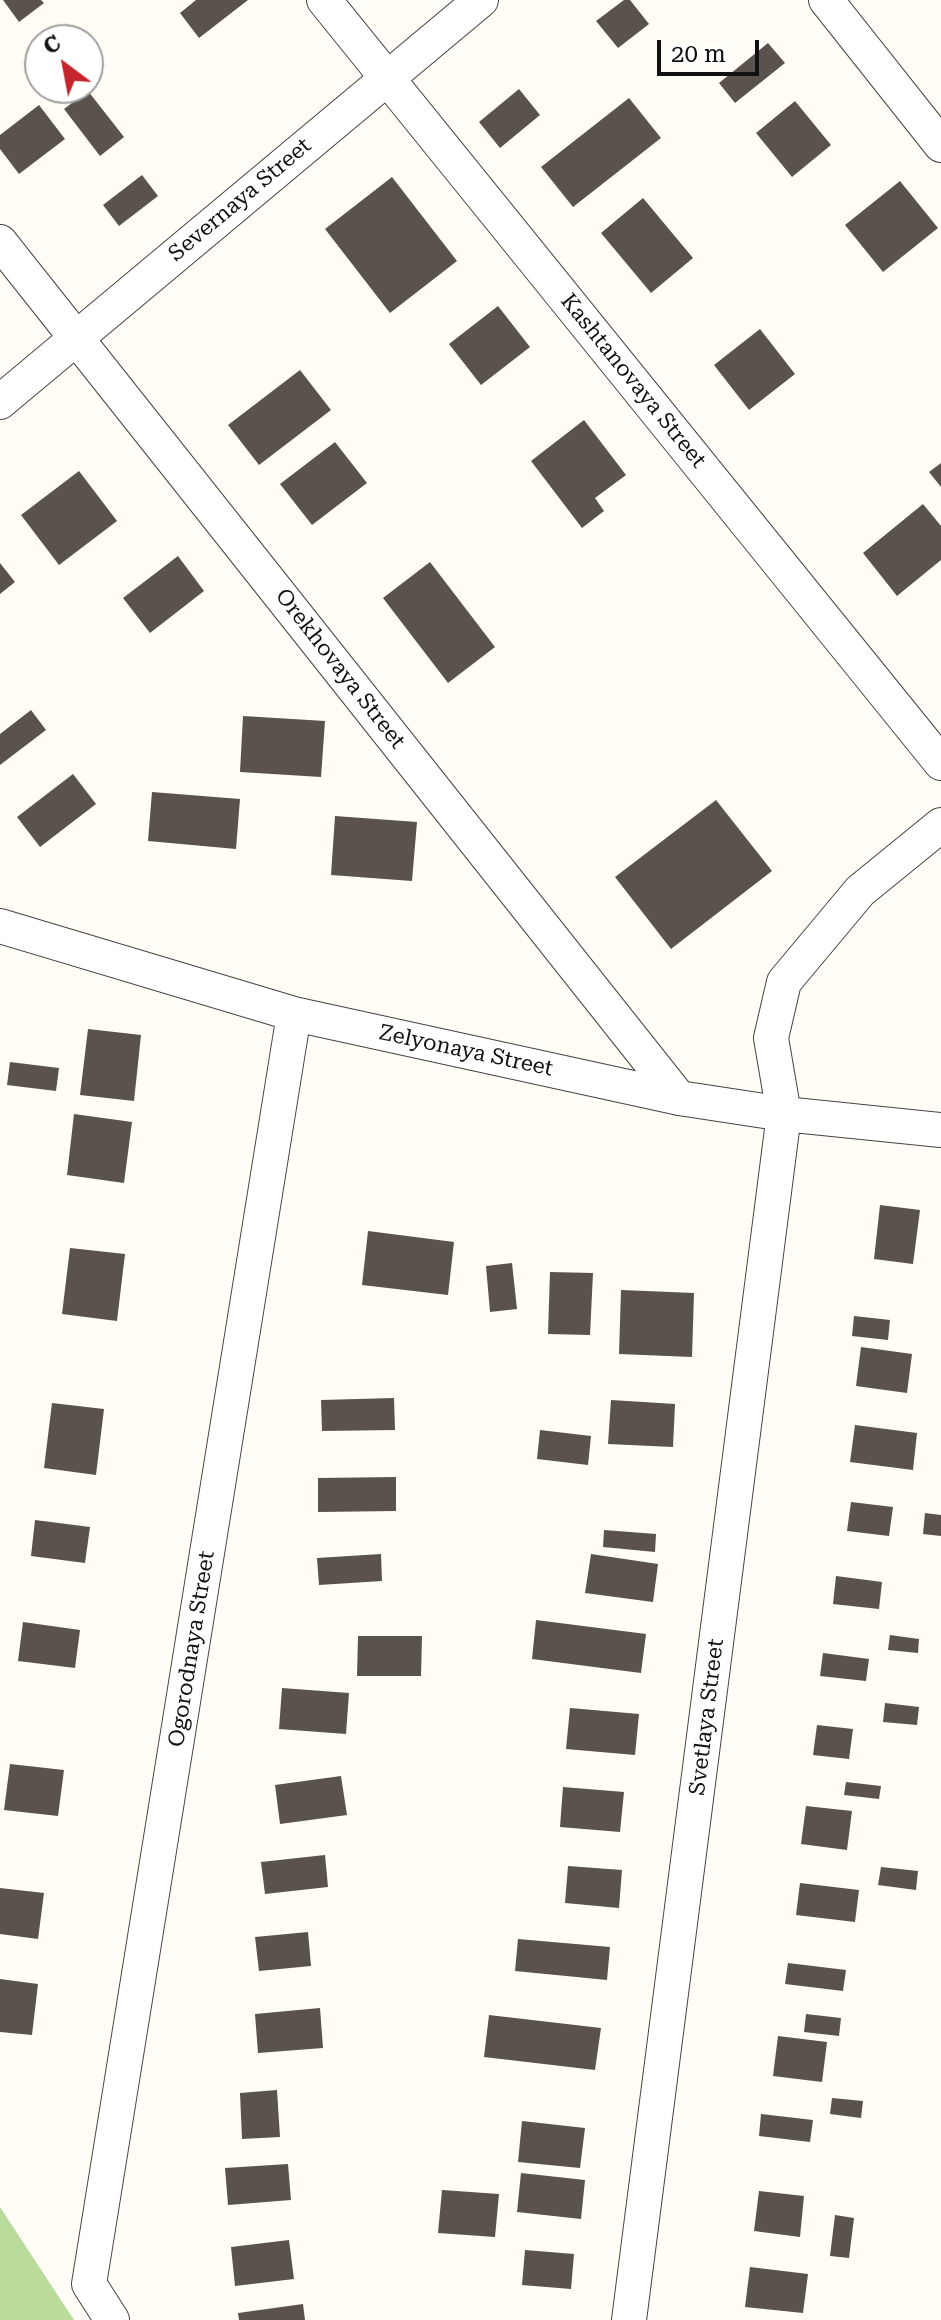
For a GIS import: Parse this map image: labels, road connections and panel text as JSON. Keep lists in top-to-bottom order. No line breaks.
{"streets":{"street":["Severnaya Street","Kashtanovaya Street","Orekhovaya Street","Zelyonaya Street","Ogorodnaya Street","Svetlaya Street"]},"crossings":[["Severnaya Street","Kashtanovaya Street"],["Severnaya Street","Orekhovaya Street"],["Orekhovaya Street","Zelyonaya Street"],["Zelyonaya Street","Ogorodnaya Street"],["Zelyonaya Street","Svetlaya Street"]],"scale_bar":"20 m","north":"top left"}
